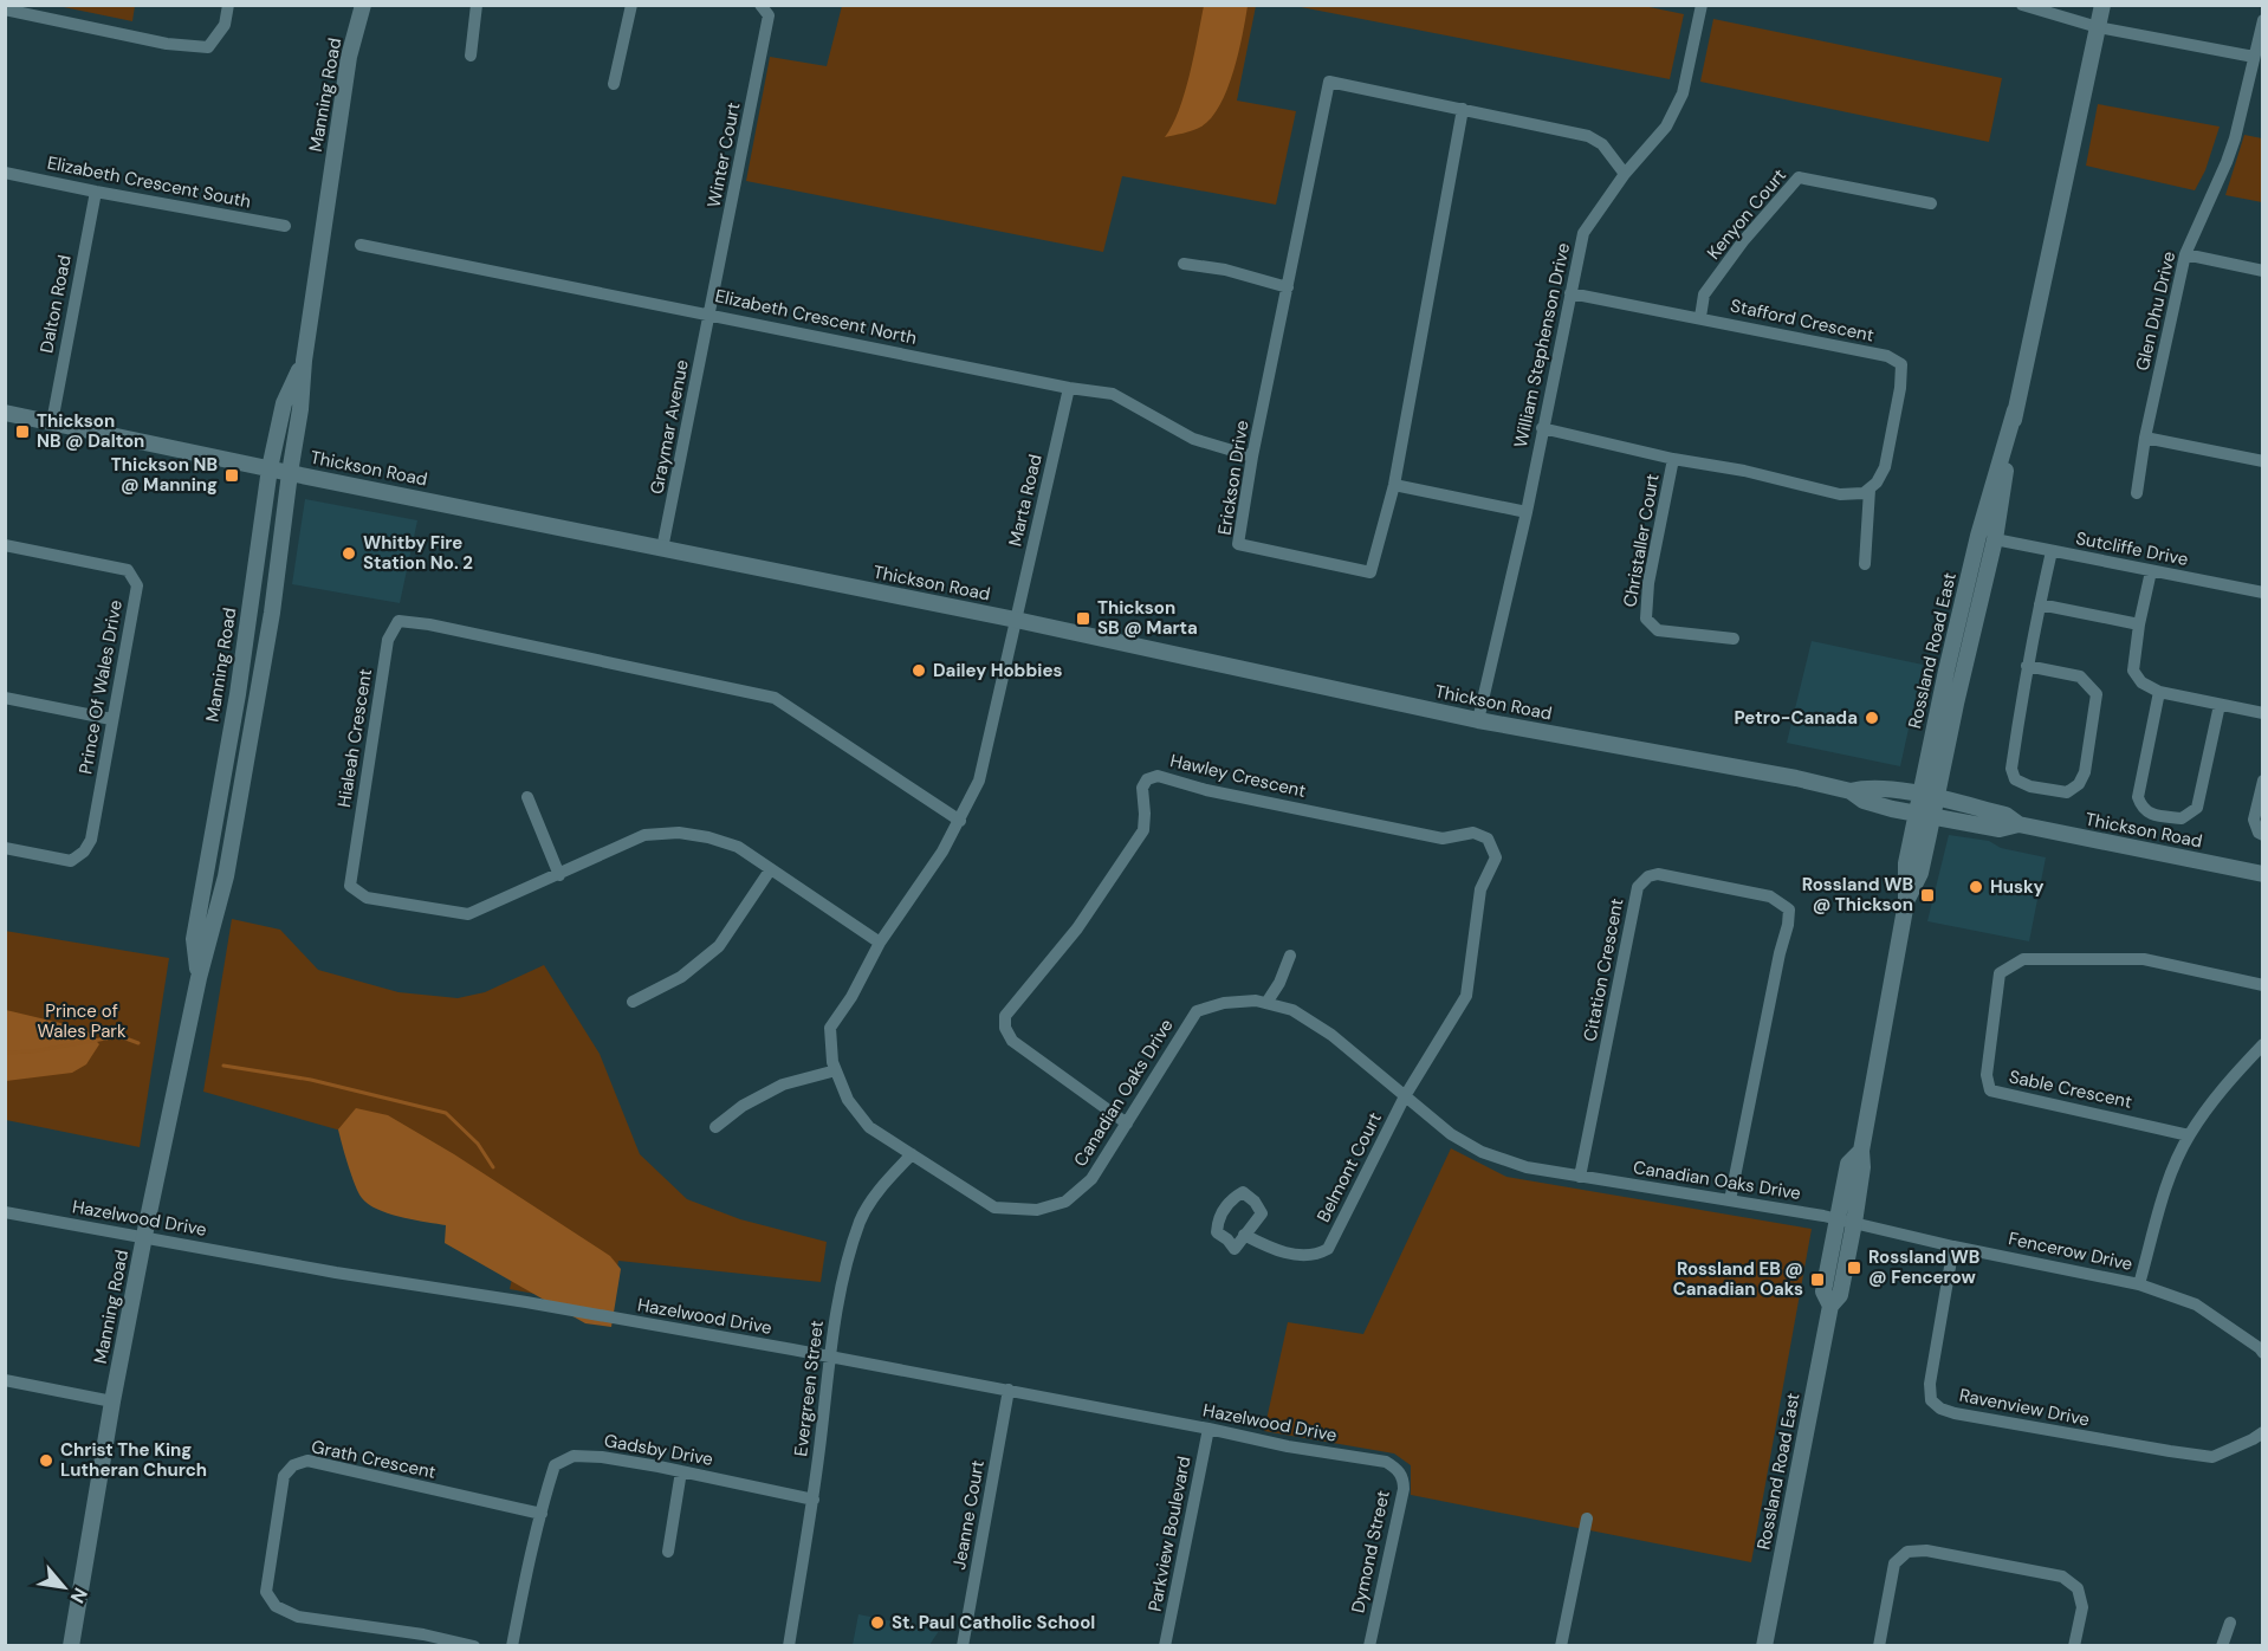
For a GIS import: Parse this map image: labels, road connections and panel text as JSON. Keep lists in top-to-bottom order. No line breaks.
{"streets":{"main road":["Manning Road","Thickson Road","Rossland Road East"],"street":["Winter Court","Elizabeth Crescent South","Kenyon Court","Dalton Road","Glen Dhu Drive","Elizabeth Crescent North","Stafford Crescent","William Stephenson Drive","Graymar Avenue","Erickson Drive","Marta Road","Christaller Court","Sutcliffe Drive","Prince Of Wales Drive","Hialeah Crescent","Hawley Crescent","Citation Crescent","Sable Crescent","Canadian Oaks Drive","Belmont Court","Hazelwood Drive","Fencerow Drive","Evergreen Street","Ravenview Drive","Gadsby Drive","Grath Crescent","Jeanne Court","Parkview Boulevard","Dymond Street"]},"crossings":[["Manning Road","Thickson Road"],["Manning Road","Hazelwood Drive"],["Winter Court","Elizabeth Crescent North"],["Winter Court","Graymar Avenue"],["Elizabeth Crescent South","Dalton Road"],["Kenyon Court","Stafford Crescent"],["Dalton Road","Thickson Road"],["Elizabeth Crescent North","Graymar Avenue"],["Elizabeth Crescent North","Erickson Drive"],["Elizabeth Crescent North","Marta Road"],["Stafford Crescent","William Stephenson Drive"],["William Stephenson Drive","Thickson Road"],["William Stephenson Drive","Erickson Drive"],["Graymar Avenue","Thickson Road"],["Thickson Road","Marta Road"],["Thickson Road","Rossland Road East"],["Thickson Road","Canadian Oaks Drive"],["Marta Road","Canadian Oaks Drive"],["Sutcliffe Drive","Rossland Road East"],["Rossland Road East","Canadian Oaks Drive"],["Rossland Road East","Fencerow Drive"],["Hialeah Crescent","Canadian Oaks Drive"],["Hawley Crescent","Canadian Oaks Drive"],["Hawley Crescent","Belmont Court"],["Citation Crescent","Canadian Oaks Drive"],["Canadian Oaks Drive","Belmont Court"],["Canadian Oaks Drive","Fencerow Drive"],["Canadian Oaks Drive","Evergreen Street"],["Hazelwood Drive","Evergreen Street"],["Hazelwood Drive","Jeanne Court"],["Hazelwood Drive","Parkview Boulevard"],["Hazelwood Drive","Dymond Street"],["Fencerow Drive","Ravenview Drive"],["Evergreen Street","Gadsby Drive"],["Gadsby Drive","Grath Crescent"]],"parks":["Prince of Wales Park"],"places":{"transit":["Thickson NB @ Dalton","Thickson NB @ Manning","Thickson SB @ Marta","Rossland WB @ Thickson","Rossland WB @ Fencerow","Rossland EB @ Canadian Oaks"],"other":["Whitby Fire Station No. 2","Dailey Hobbies","Petro-Canada","Husky","Christ The King Lutheran Church","St. Paul Catholic School"]},"north":"bottom right"}
